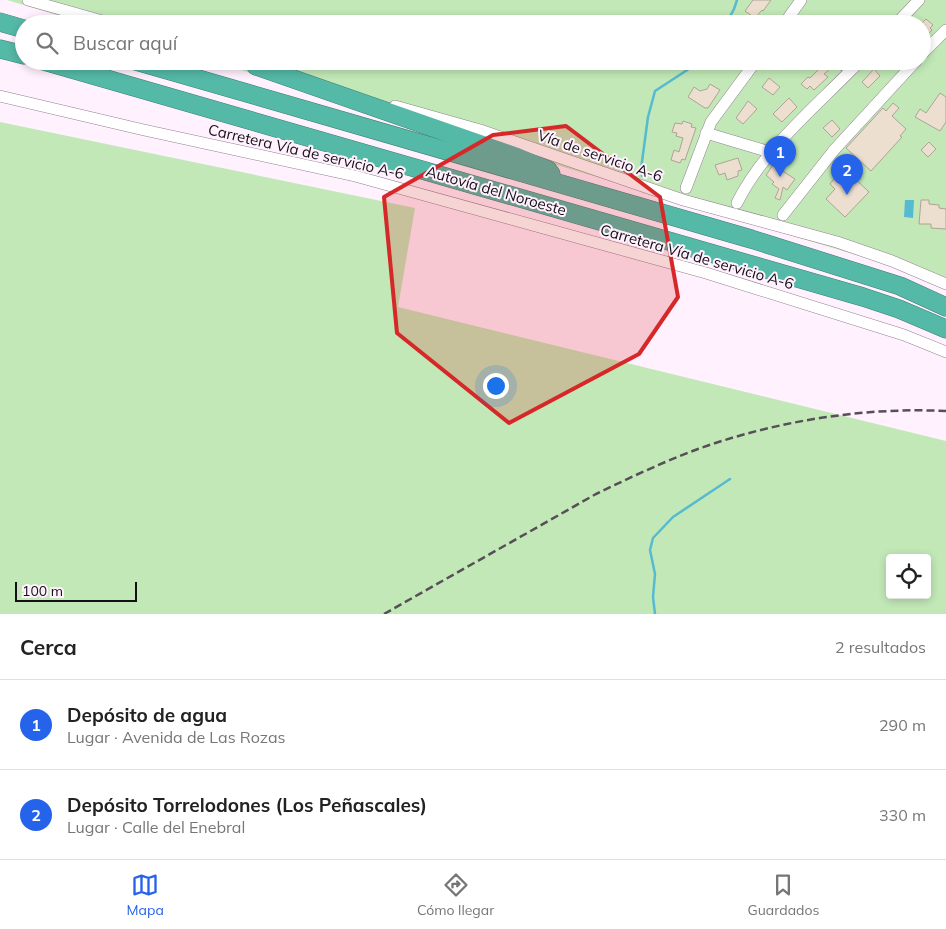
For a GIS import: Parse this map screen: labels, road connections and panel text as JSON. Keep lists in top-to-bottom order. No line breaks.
{"streets":{"highway":["Autovía del Noroeste"],"street":["Carretera Vía de servicio A-6","Vía de servicio A-6"]},"scale_bar":"100 m","page":{"search":"Buscar aquí","pins":["1","2"],"scale":"100 m","heading":["Cerca","2 resultados"],"list":[{"mark":"1","name":"Depósito de agua","note":"Lugar · Avenida de Las Rozas","value":"290 m"},{"mark":"2","name":"Depósito Torrelodones (Los Peñascales)","note":"Lugar · Calle del Enebral","value":"330 m"}],"nav":["Mapa","Cómo llegar","Guardados"]}}
